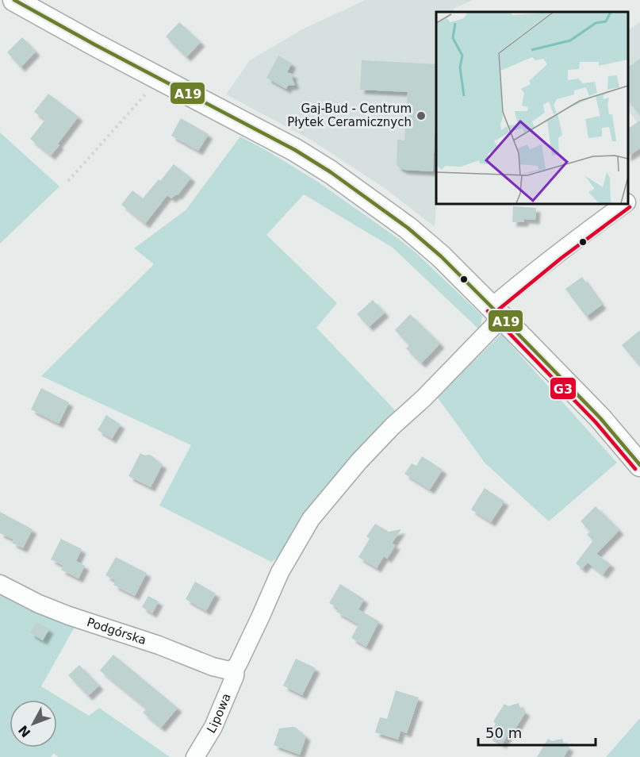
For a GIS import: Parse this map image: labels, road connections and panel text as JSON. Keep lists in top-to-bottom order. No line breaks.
{"streets":{"street":["Podgórska","Lipowa"]},"crossings":[["Podgórska","Lipowa"]],"places":["Gaj-Bud - Centrum Płytek Ceramicznych"],"lines":["transit line A19","transit line G3"],"scale_bar":"50 m","north":"bottom left"}
